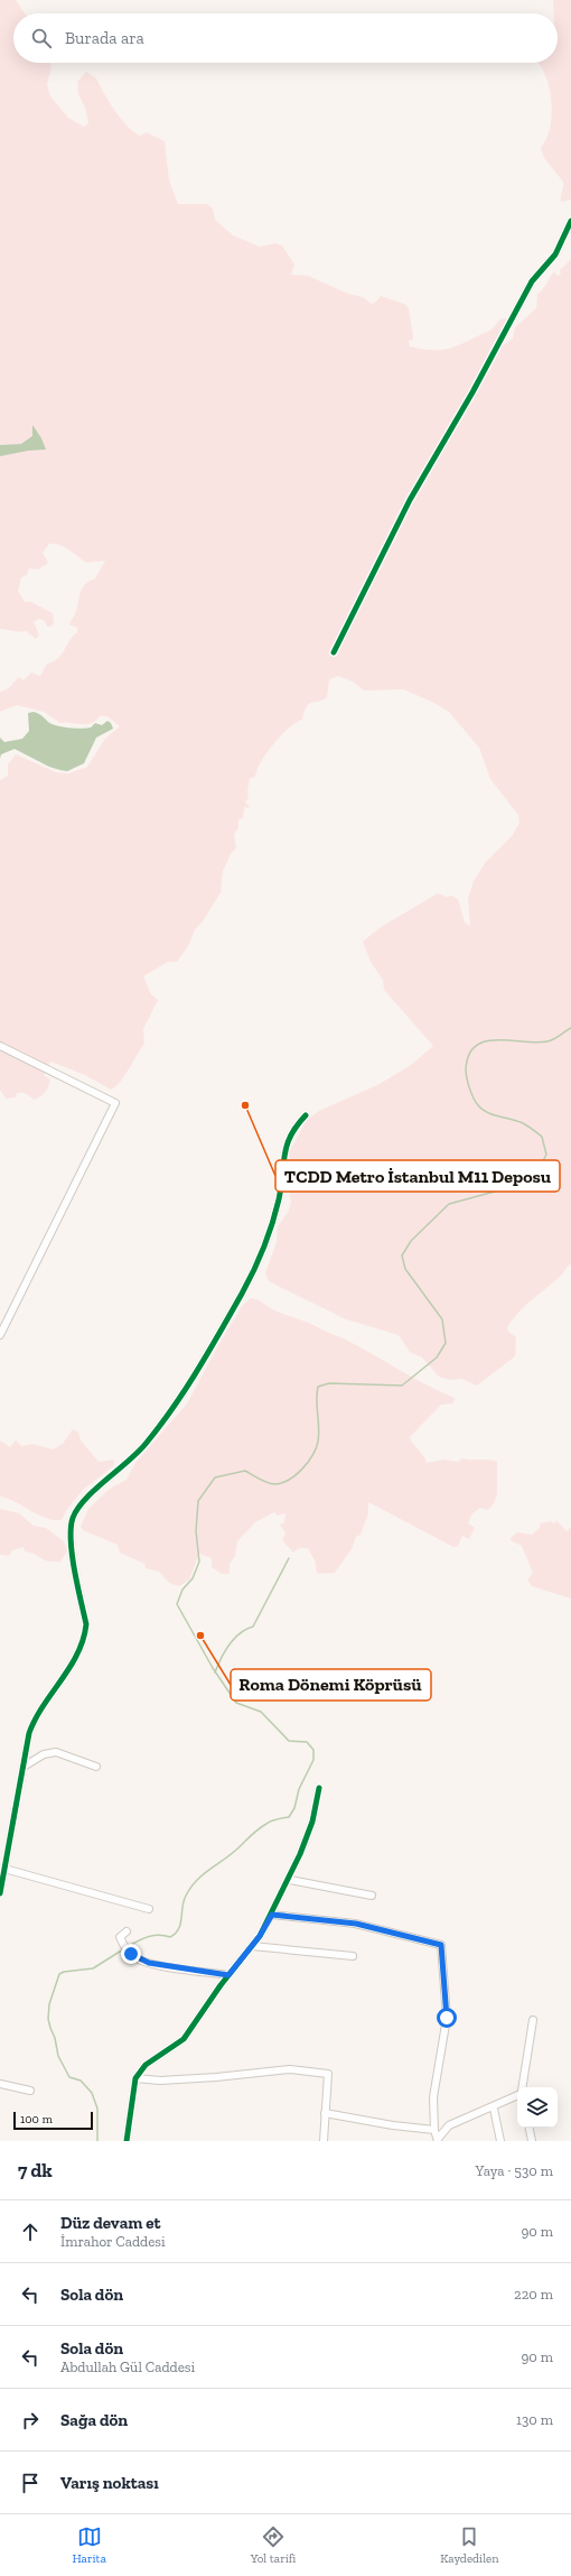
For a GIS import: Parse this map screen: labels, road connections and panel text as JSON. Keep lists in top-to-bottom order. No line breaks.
{"places":["TCDD Metro İstanbul M11 Deposu","Roma Dönemi Köprüsü"],"scale_bar":"100 m","page":{"search":"Burada ara","scale":"100 m","heading":["7 dk","Yaya · 530 m"],"list":[["Düz devam et","İmrahor Caddesi","90 m"],["Sola dön","220 m"],["Sola dön","Abdullah Gül Caddesi","90 m"],["Sağa dön","130 m"],"Varış noktası"],"nav":["Harita","Yol tarifi","Kaydedilen"]}}
